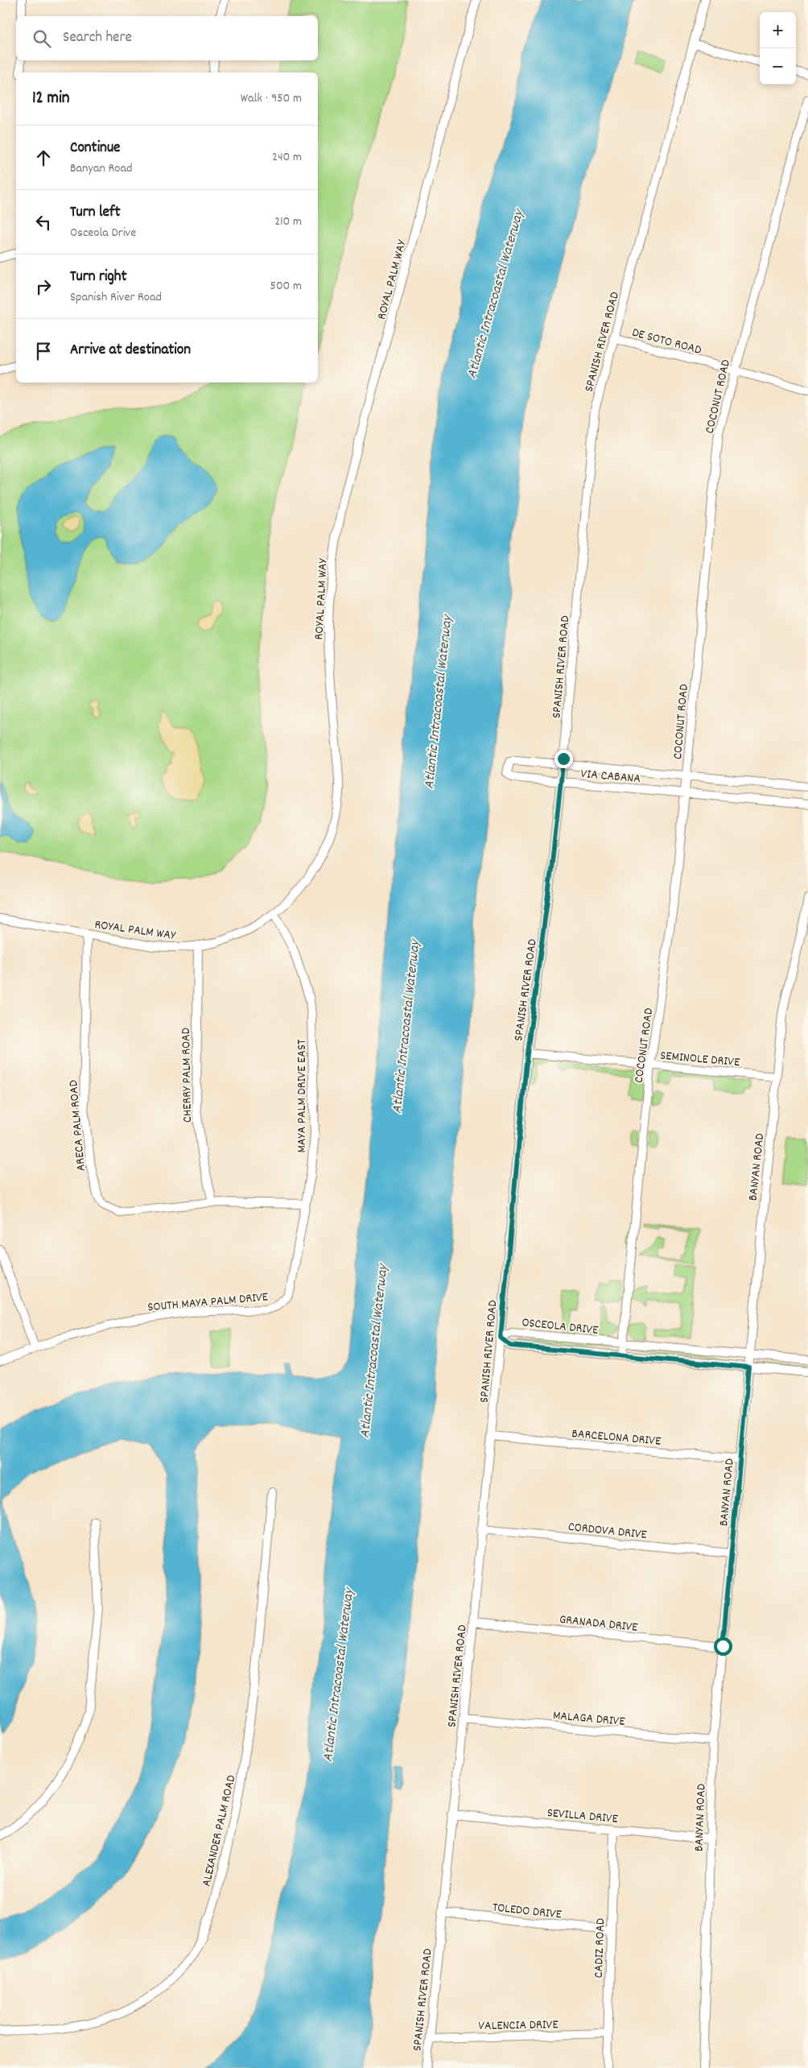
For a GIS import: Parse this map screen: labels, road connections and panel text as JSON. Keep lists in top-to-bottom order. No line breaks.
{"streets":{"street":["ROYAL PALM WAY","DE SOTO ROAD","SPANISH RIVER ROAD","COCONUT ROAD","VIA CABANA","SEMINOLE DRIVE","CHERRY PALM ROAD","MAYA PALM DRIVE EAST","ARECA PALM ROAD","BANYAN ROAD","SOUTH MAYA PALM DRIVE","OSCEOLA DRIVE","BARCELONA DRIVE","CORDOVA DRIVE","GRANADA DRIVE","MALAGA DRIVE","SEVILLA DRIVE","ALEXANDER PALM ROAD","TOLEDO DRIVE","CADIZ ROAD","VALENCIA DRIVE"]},"crossings":[["ROYAL PALM WAY","CHERRY PALM ROAD"],["ROYAL PALM WAY","MAYA PALM DRIVE EAST"],["ROYAL PALM WAY","ARECA PALM ROAD"],["DE SOTO ROAD","SPANISH RIVER ROAD"],["DE SOTO ROAD","COCONUT ROAD"],["SPANISH RIVER ROAD","VIA CABANA"],["SPANISH RIVER ROAD","SEMINOLE DRIVE"],["SPANISH RIVER ROAD","OSCEOLA DRIVE"],["SPANISH RIVER ROAD","BARCELONA DRIVE"],["SPANISH RIVER ROAD","CORDOVA DRIVE"],["SPANISH RIVER ROAD","GRANADA DRIVE"],["SPANISH RIVER ROAD","MALAGA DRIVE"],["SPANISH RIVER ROAD","SEVILLA DRIVE"],["SPANISH RIVER ROAD","TOLEDO DRIVE"],["SPANISH RIVER ROAD","VALENCIA DRIVE"],["COCONUT ROAD","VIA CABANA"],["COCONUT ROAD","SEMINOLE DRIVE"],["COCONUT ROAD","OSCEOLA DRIVE"],["SEMINOLE DRIVE","BANYAN ROAD"],["CHERRY PALM ROAD","ARECA PALM ROAD"],["MAYA PALM DRIVE EAST","ARECA PALM ROAD"],["MAYA PALM DRIVE EAST","SOUTH MAYA PALM DRIVE"],["BANYAN ROAD","OSCEOLA DRIVE"],["BANYAN ROAD","BARCELONA DRIVE"],["BANYAN ROAD","CORDOVA DRIVE"],["BANYAN ROAD","GRANADA DRIVE"],["BANYAN ROAD","MALAGA DRIVE"],["BANYAN ROAD","SEVILLA DRIVE"],["SEVILLA DRIVE","CADIZ ROAD"],["TOLEDO DRIVE","CADIZ ROAD"],["CADIZ ROAD","VALENCIA DRIVE"]],"water":["Atlantic Intracoastal Waterway"],"page":{"map_buttons":["+","−"],"search":"Search here","heading":["12 min","Walk · 950 m"],"list":[["Continue","Banyan Road","240 m"],["Turn left","Osceola Drive","210 m"],["Turn right","Spanish River Road","500 m"],"Arrive at destination"]}}
